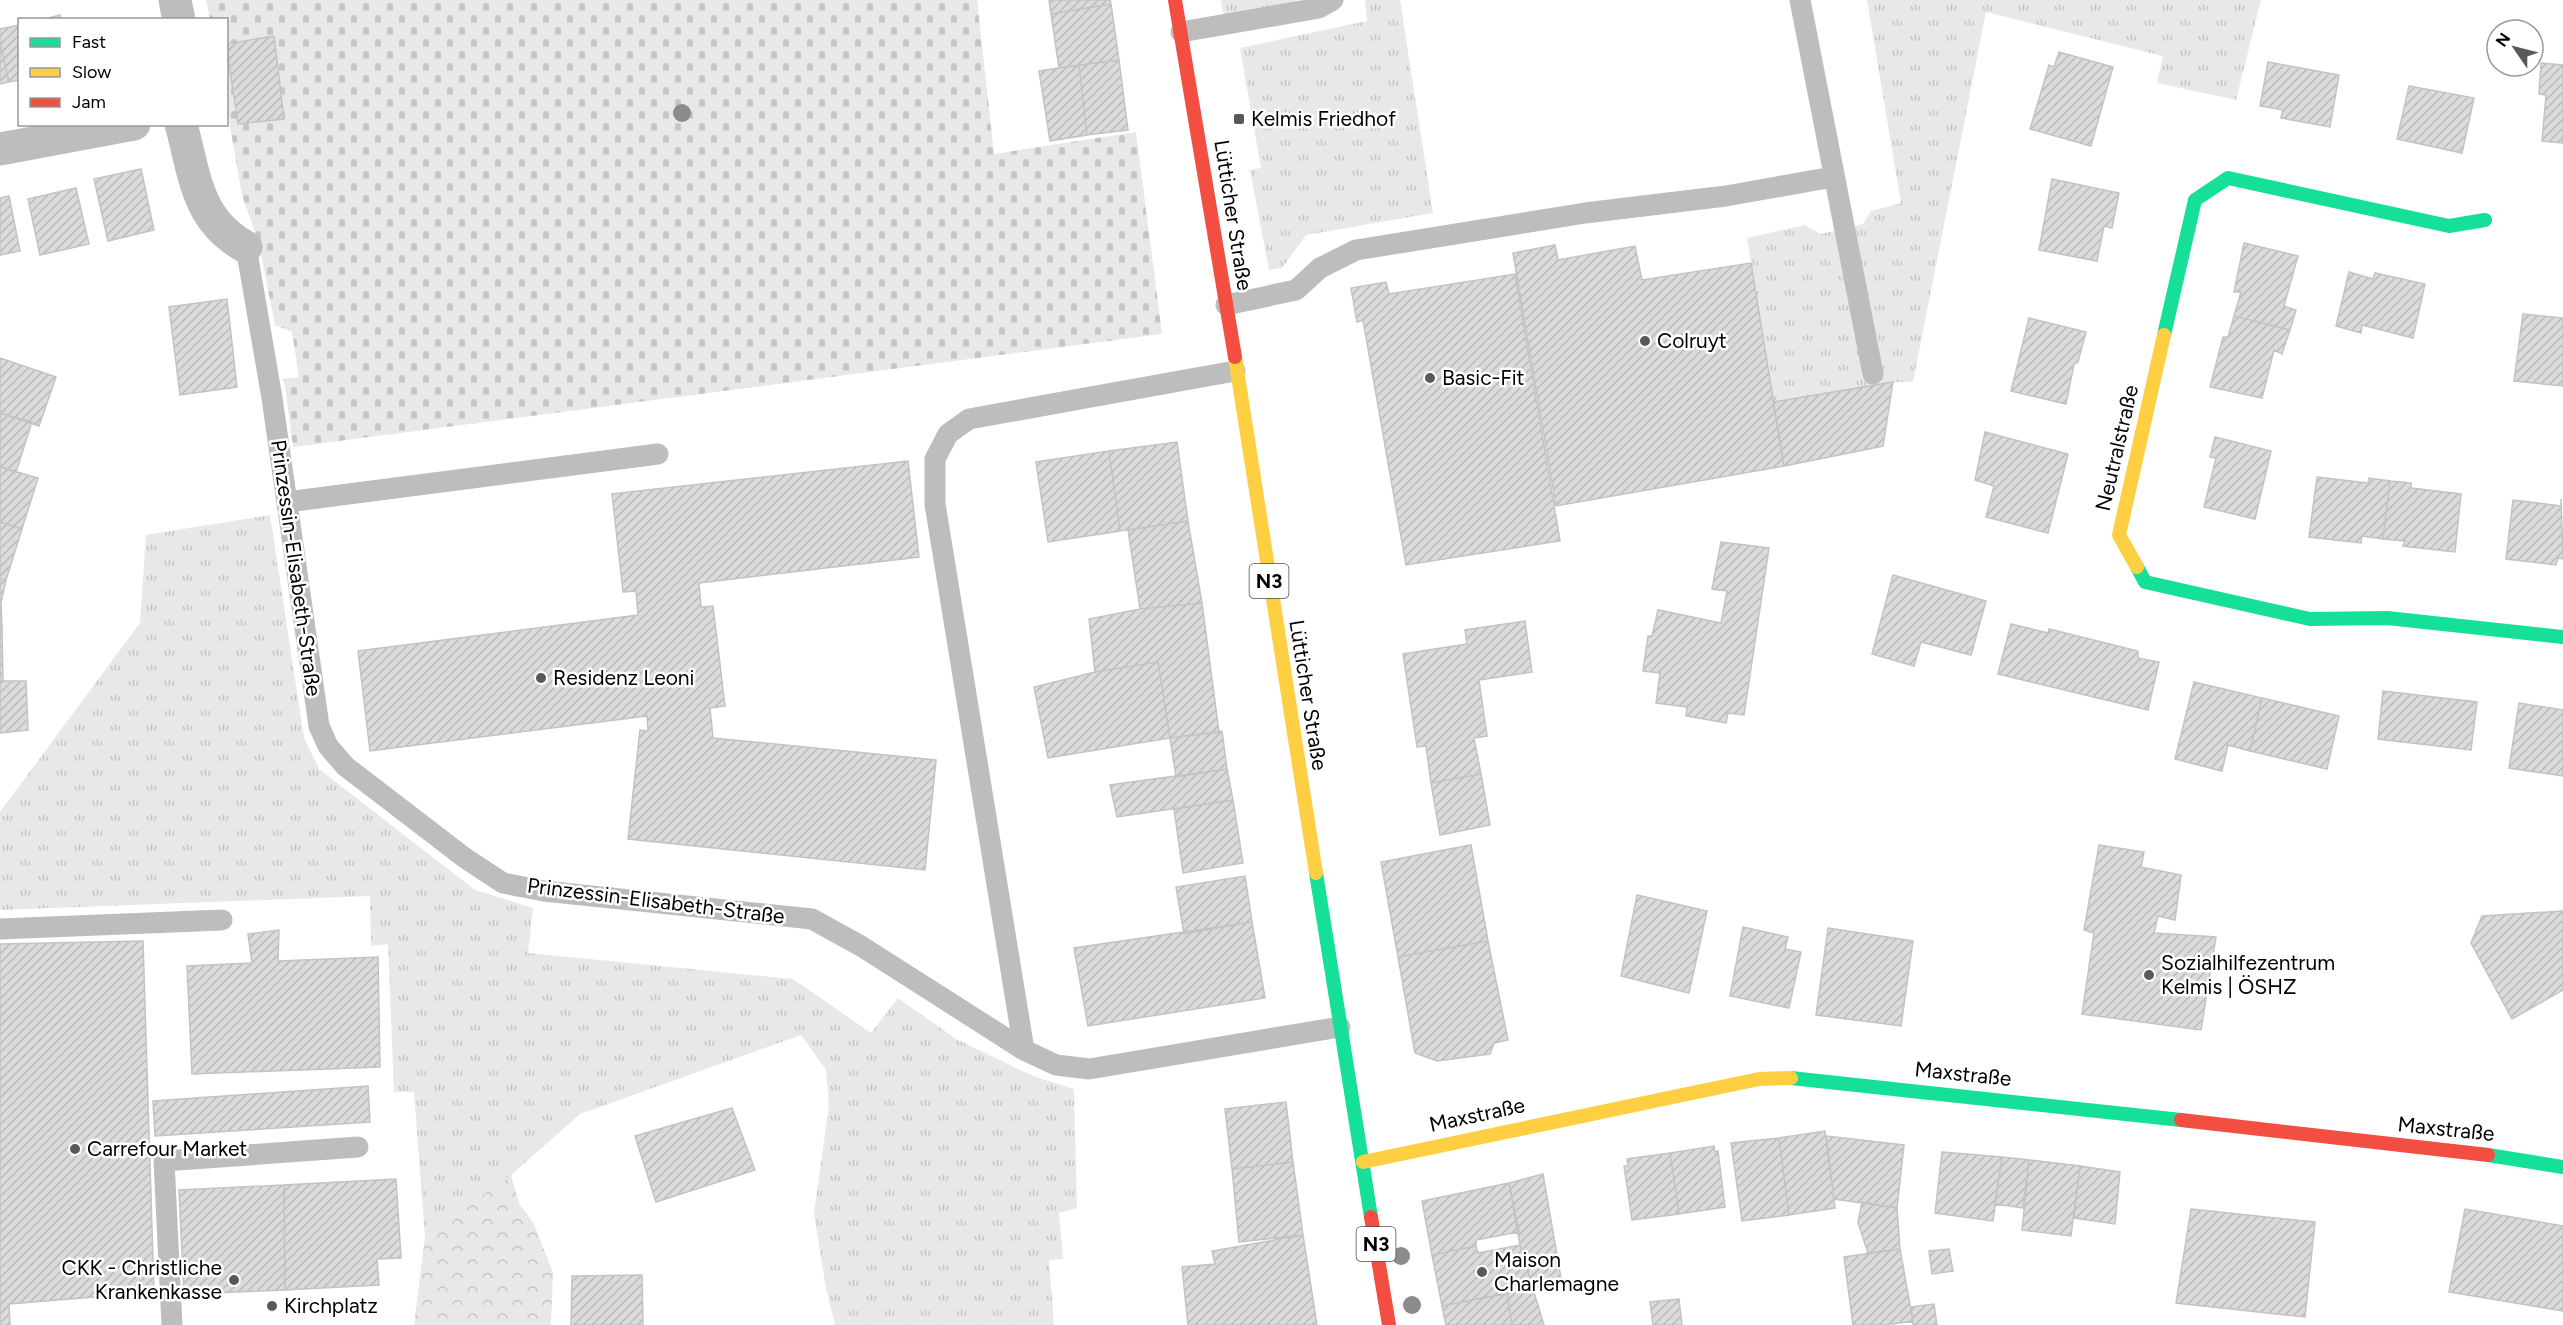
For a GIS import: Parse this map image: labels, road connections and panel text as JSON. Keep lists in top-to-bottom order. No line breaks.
{"streets":{"street":["Lütticher Straße","Neutralstraße","N3","Maxstraße"],"lane":["Prinzessin-Elisabeth-Straße"]},"crossings":[["Lütticher Straße","Prinzessin-Elisabeth-Straße"],["Lütticher Straße","Maxstraße"]],"places":{"transit":["Kelmis Friedhof"],"other":["Colruyt","Basic-Fit","Residenz Leoni","Sozialhilfezentrum Kelmis | ÖSHZ","Carrefour Market","Maison Charlemagne","CKK - Christliche Krankenkasse","Kirchplatz"]},"legend":["Fast","Slow","Jam"],"north":"top left"}
